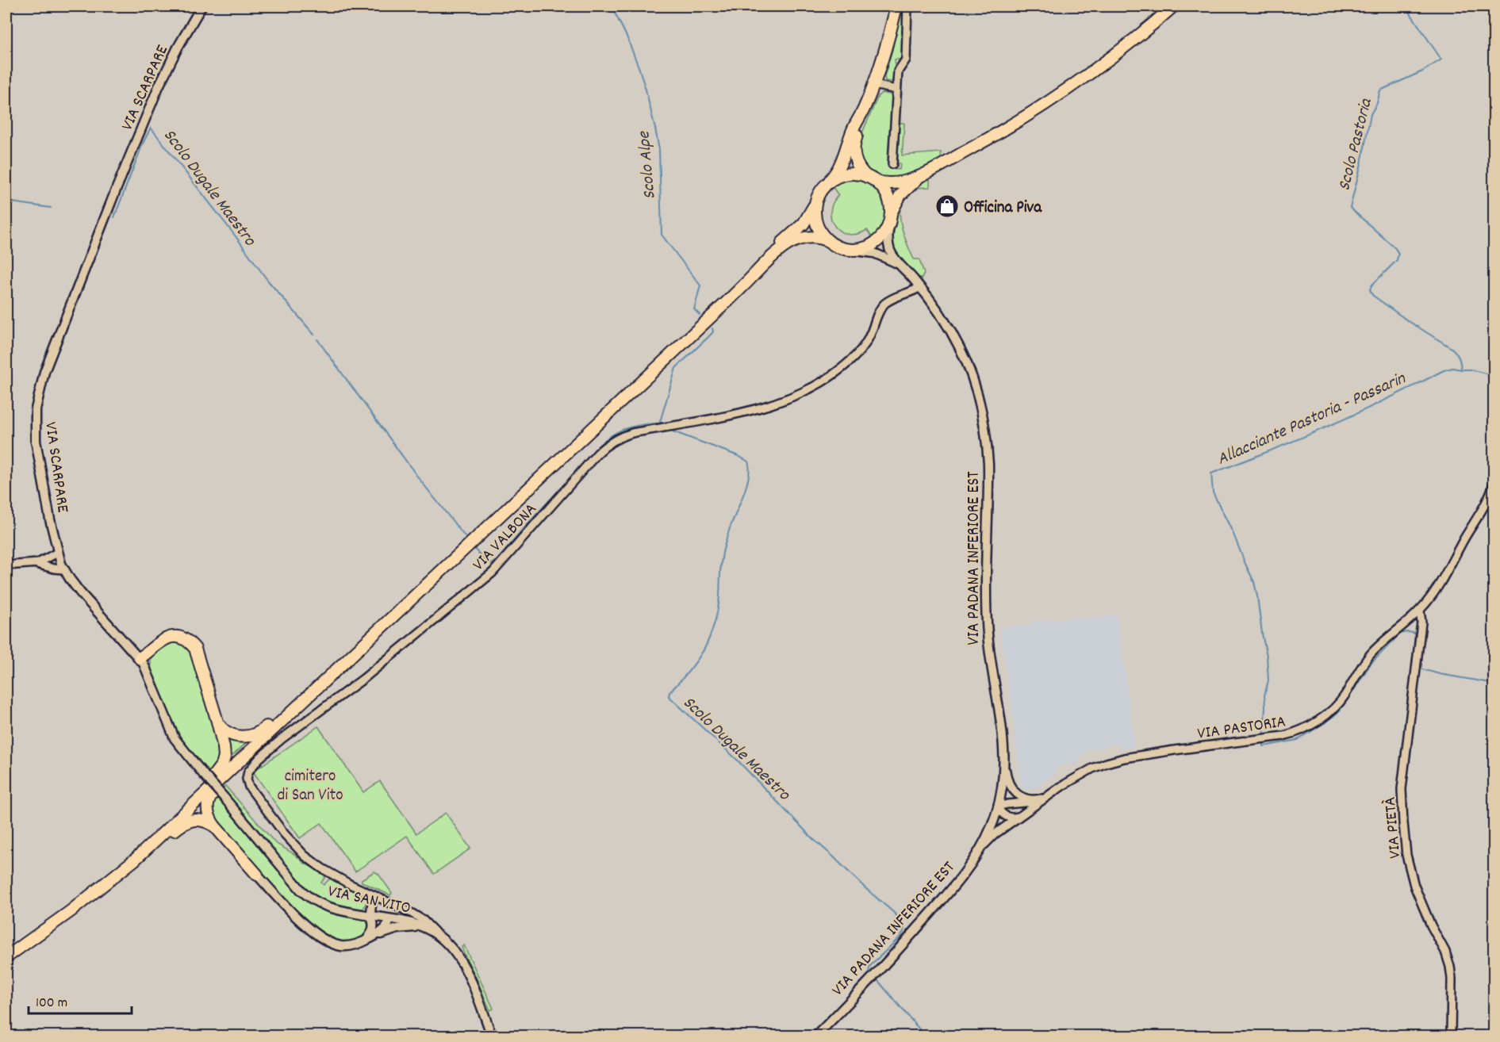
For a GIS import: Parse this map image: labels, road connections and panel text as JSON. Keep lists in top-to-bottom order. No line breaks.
{"streets":{"street":["VIA SCARPARE","VIA VALBONA","VIA PADANA INFERIORE EST","VIA PASTORIA","VIA PIETÀ","VIA SAN VITO"]},"crossings":[["VIA SCARPARE","VIA SAN VITO"],["VIA VALBONA","VIA PADANA INFERIORE EST"],["VIA VALBONA","VIA SAN VITO"],["VIA PADANA INFERIORE EST","VIA PASTORIA"],["VIA PASTORIA","VIA PIETÀ"]],"water":["Scolo Pastoria","Scolo Alpe","Scolo Dugale Maestro","Allacciante Pastoria - Passarin"],"parks":["cimitero di San Vito"],"places":{"shop":["Officina Piva"]},"scale_bar":"100 m"}
